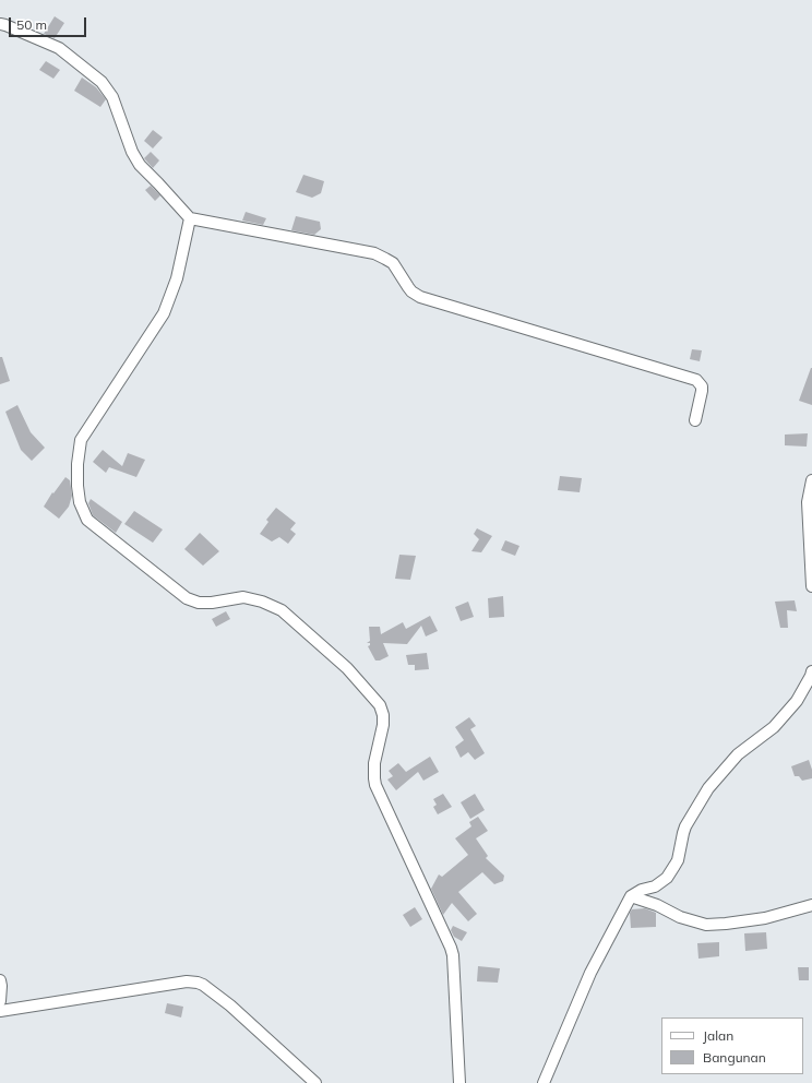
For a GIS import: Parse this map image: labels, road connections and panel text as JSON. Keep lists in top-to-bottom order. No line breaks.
{"legend":["Jalan","Bangunan"],"scale_bar":"50 m"}
